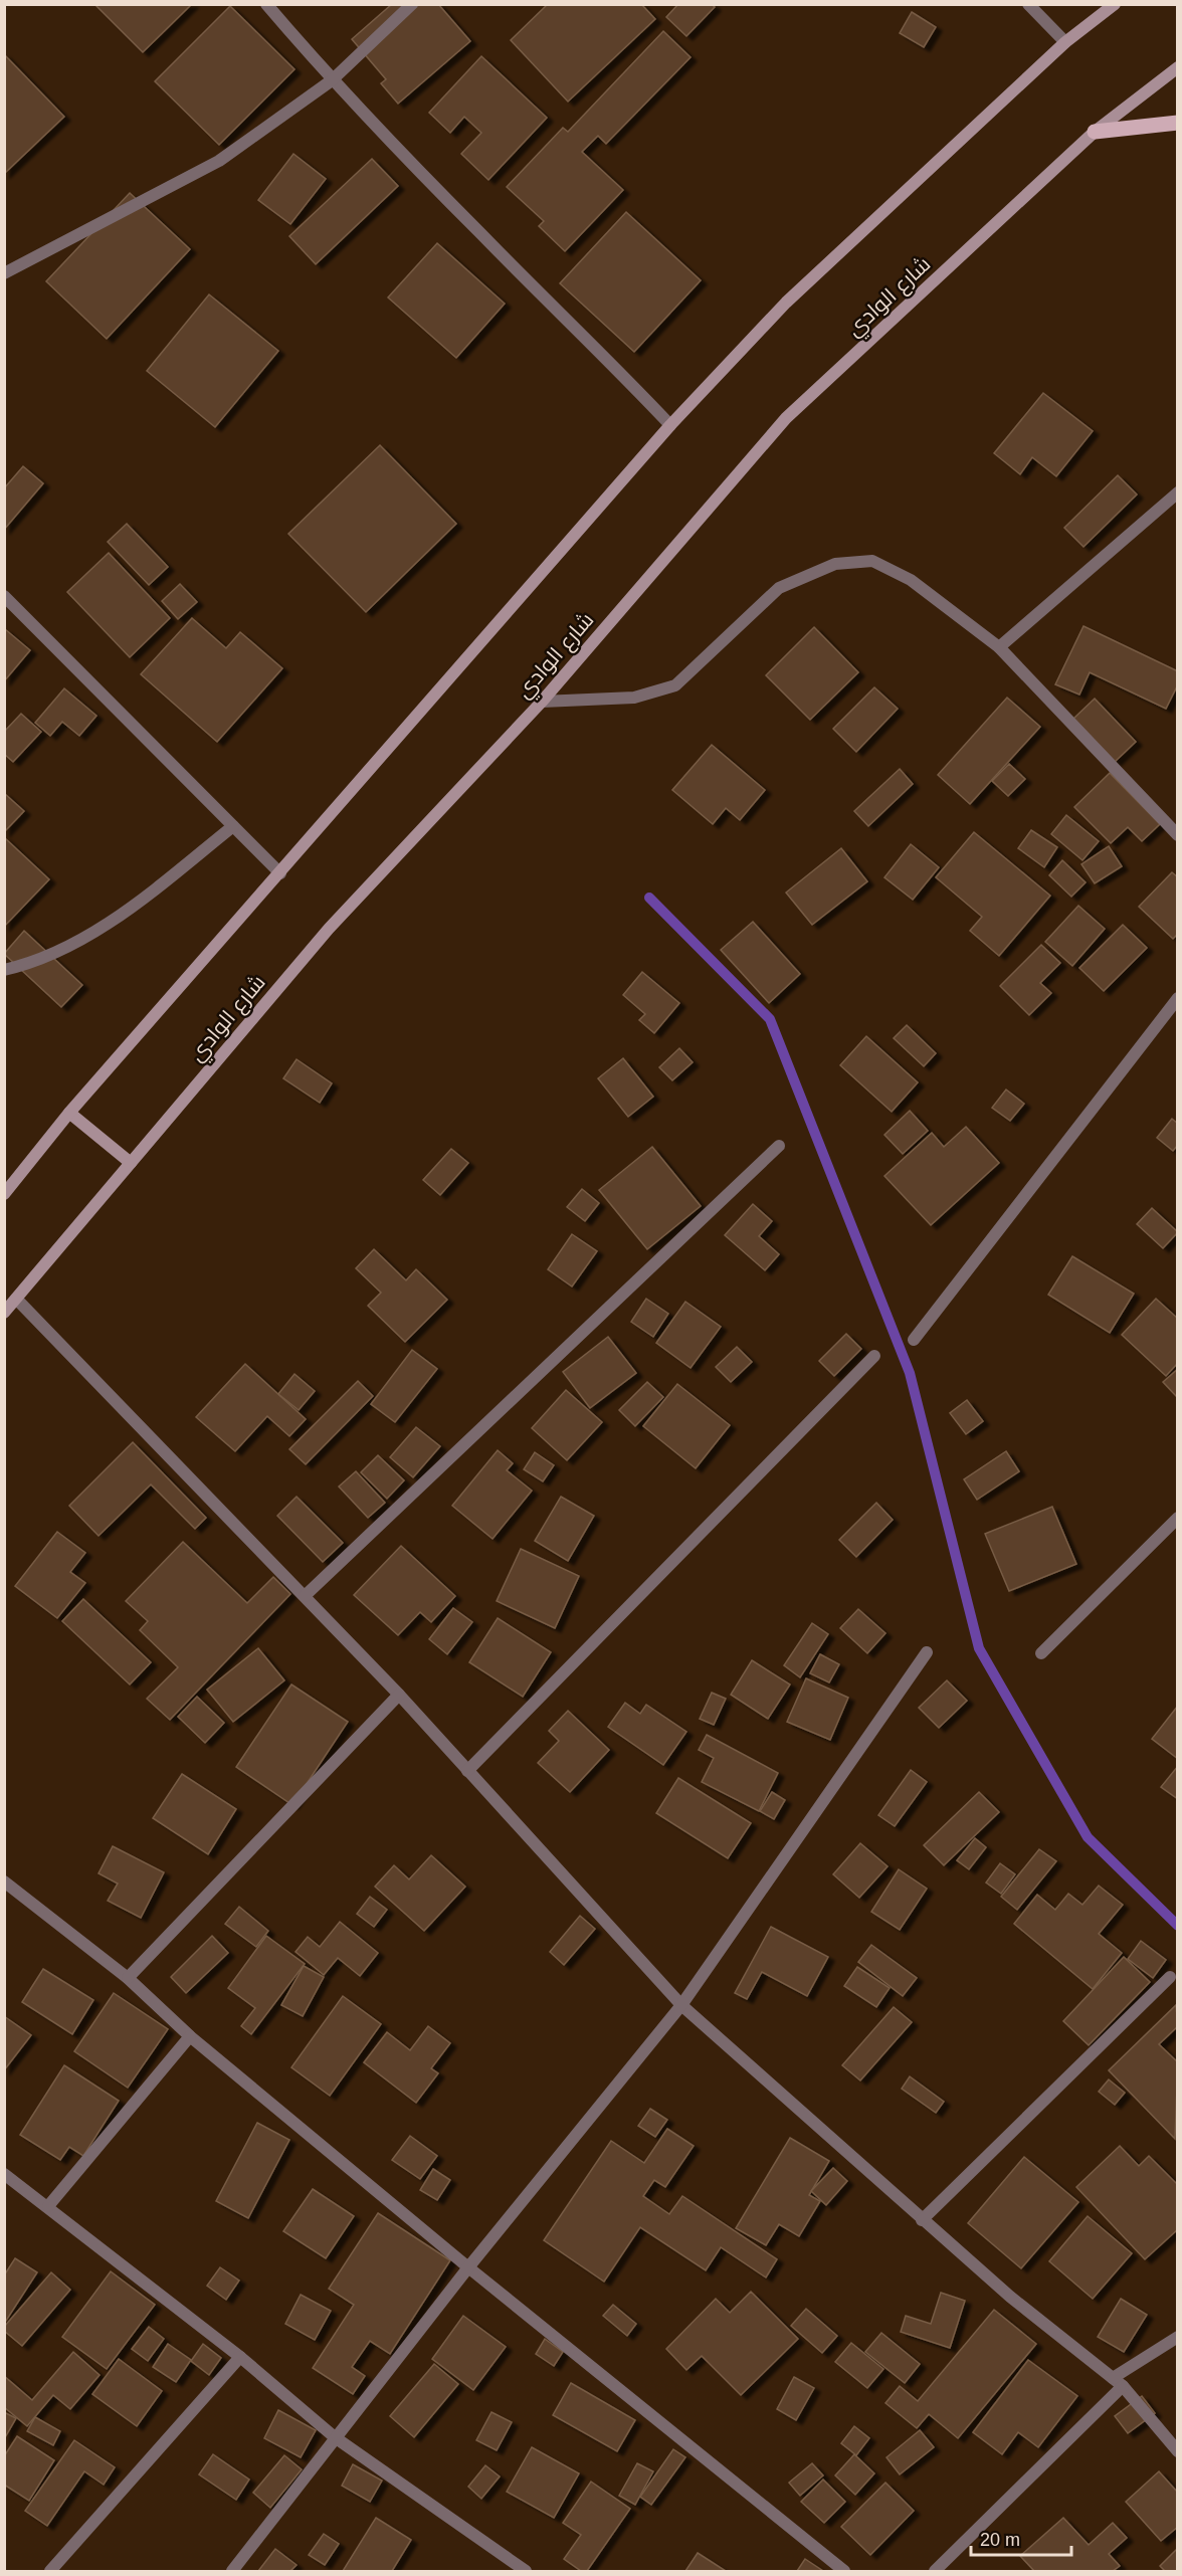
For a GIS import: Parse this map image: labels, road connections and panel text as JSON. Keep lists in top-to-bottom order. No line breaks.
{"streets":{"main road":["شارع الوادي"]},"scale_bar":"20 m"}
